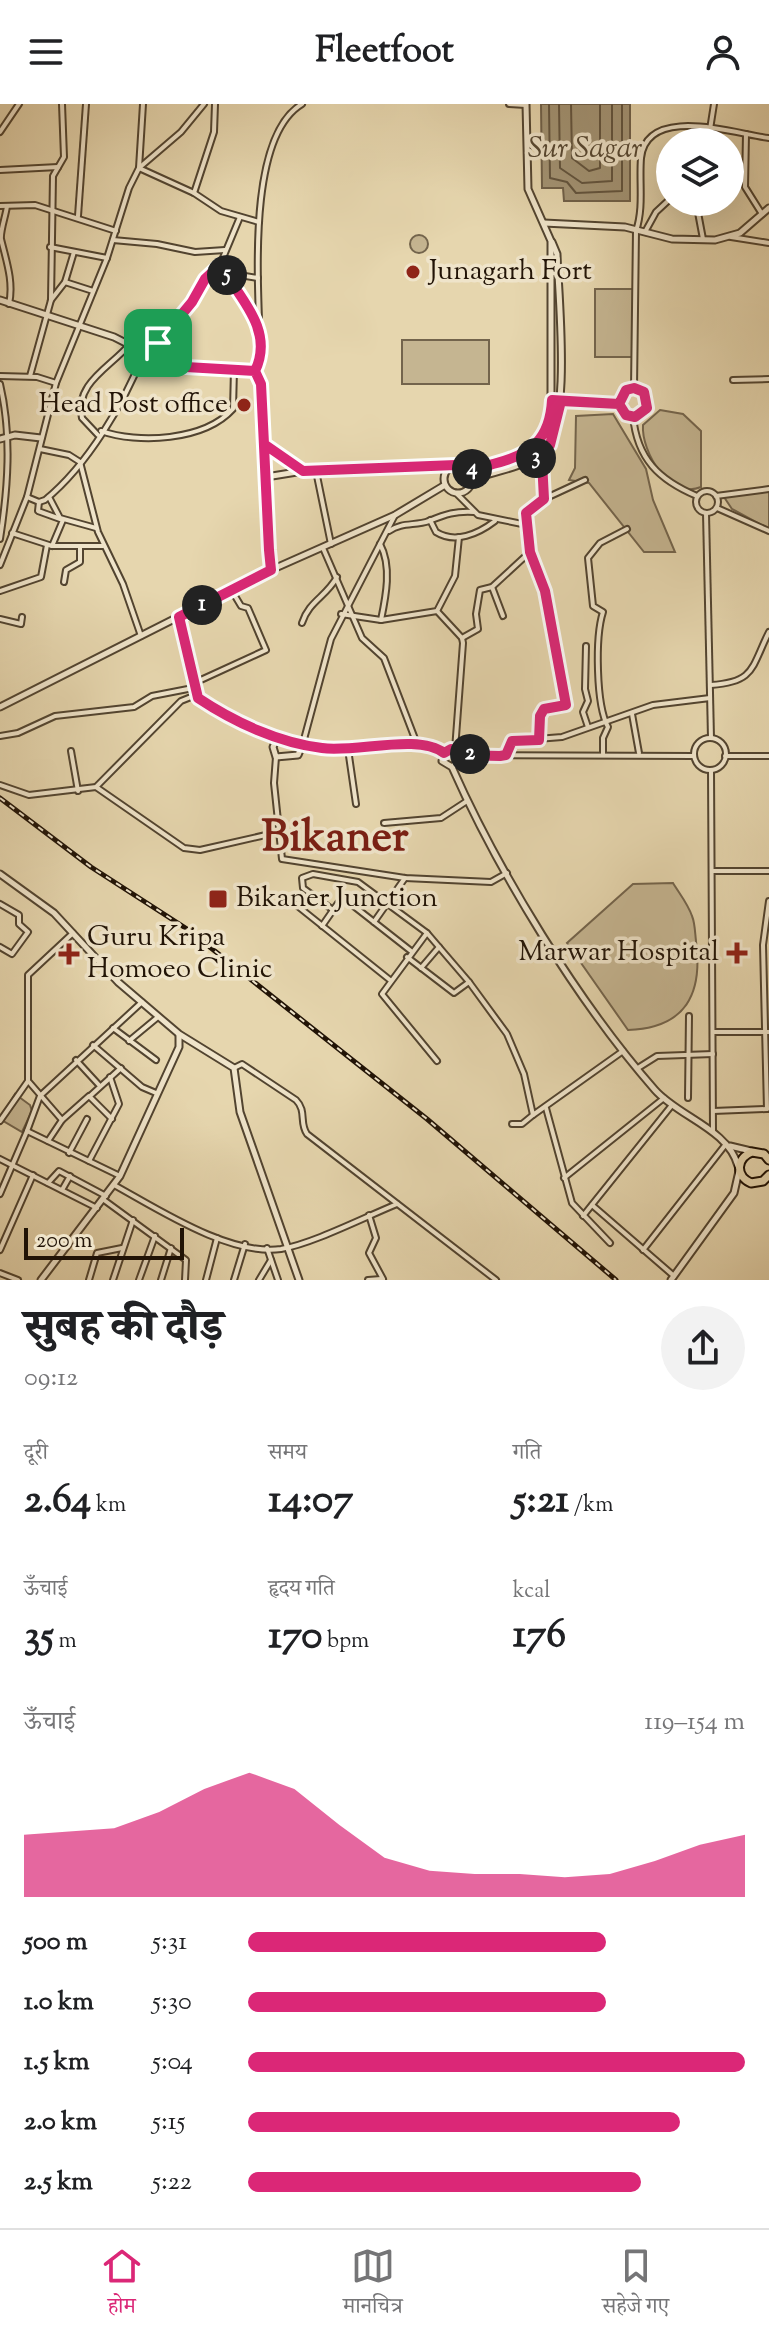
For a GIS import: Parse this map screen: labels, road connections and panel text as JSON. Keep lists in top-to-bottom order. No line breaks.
{"districts":["Bikaner"],"water":["Sur Sagar"],"places":{"other":["Junagarh Fort","Head Post office"],"transit":["Bikaner Junction"],"health":["Marwar Hospital","Guru Kripa Homoeo Clinic"]},"scale_bar":"200 m","page":{"header":"Fleetfoot","pins":["5","3","4","1","2"],"scale":"200 m","heading":["सुबह की दौड़","09:12"],"stats":[["दूरी","2.64 km"],["समय","14:07"],["गति","5:21 /km"],["ऊँचाई","35 m"],["हृदय गति","170 bpm"],["kcal","176"]],"chart":["ऊँचाई","119–154 m"],"list":[{"name":"500 m","note":"5:31"},{"name":"1.0 km","note":"5:30"},{"name":"1.5 km","note":"5:04"},{"name":"2.0 km","note":"5:15"},{"name":"2.5 km","note":"5:22"}],"tabs":["होम","मानचित्र","सहेजे गए"]}}
